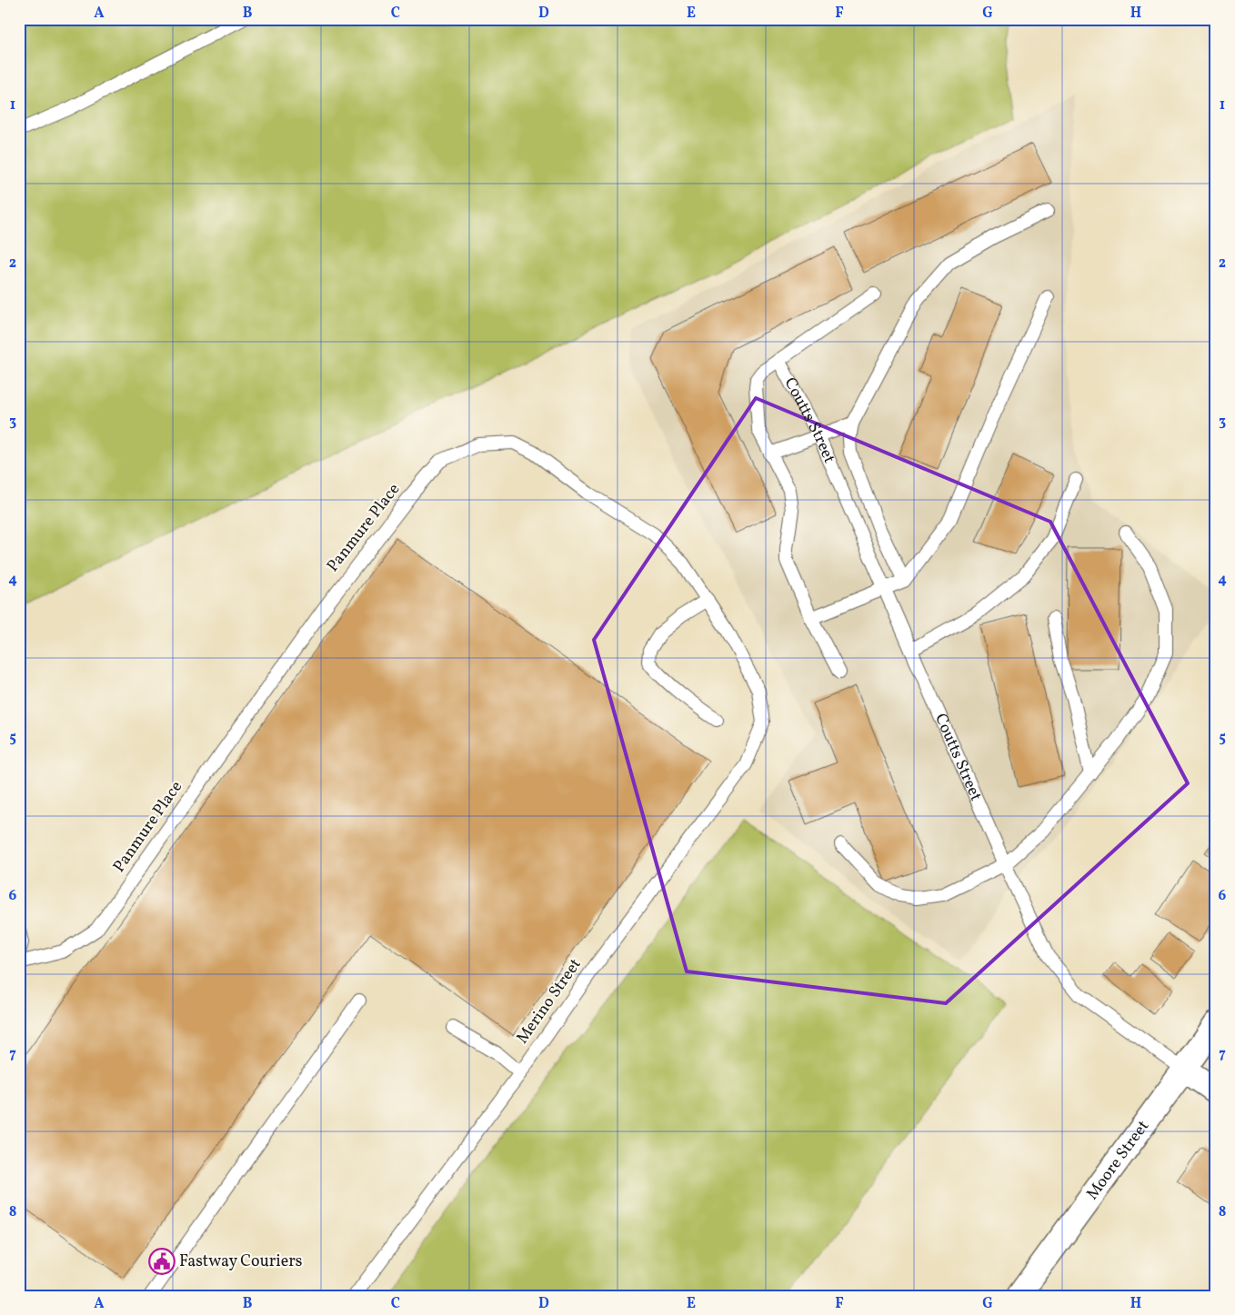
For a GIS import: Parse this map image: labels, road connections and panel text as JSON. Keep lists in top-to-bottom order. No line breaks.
{"streets":{"street":["Coutts Street","Moore Street"],"lane":["Panmure Place","Merino Street"]},"crossings":[["Coutts Street","Moore Street"],["Panmure Place","Merino Street"]],"places":{"public building":["Fastway Couriers"]},"grid":{"columns":["A","B","C","D","E","F","G","H"],"rows":["1","2","3","4","5","6","7","8"]}}
